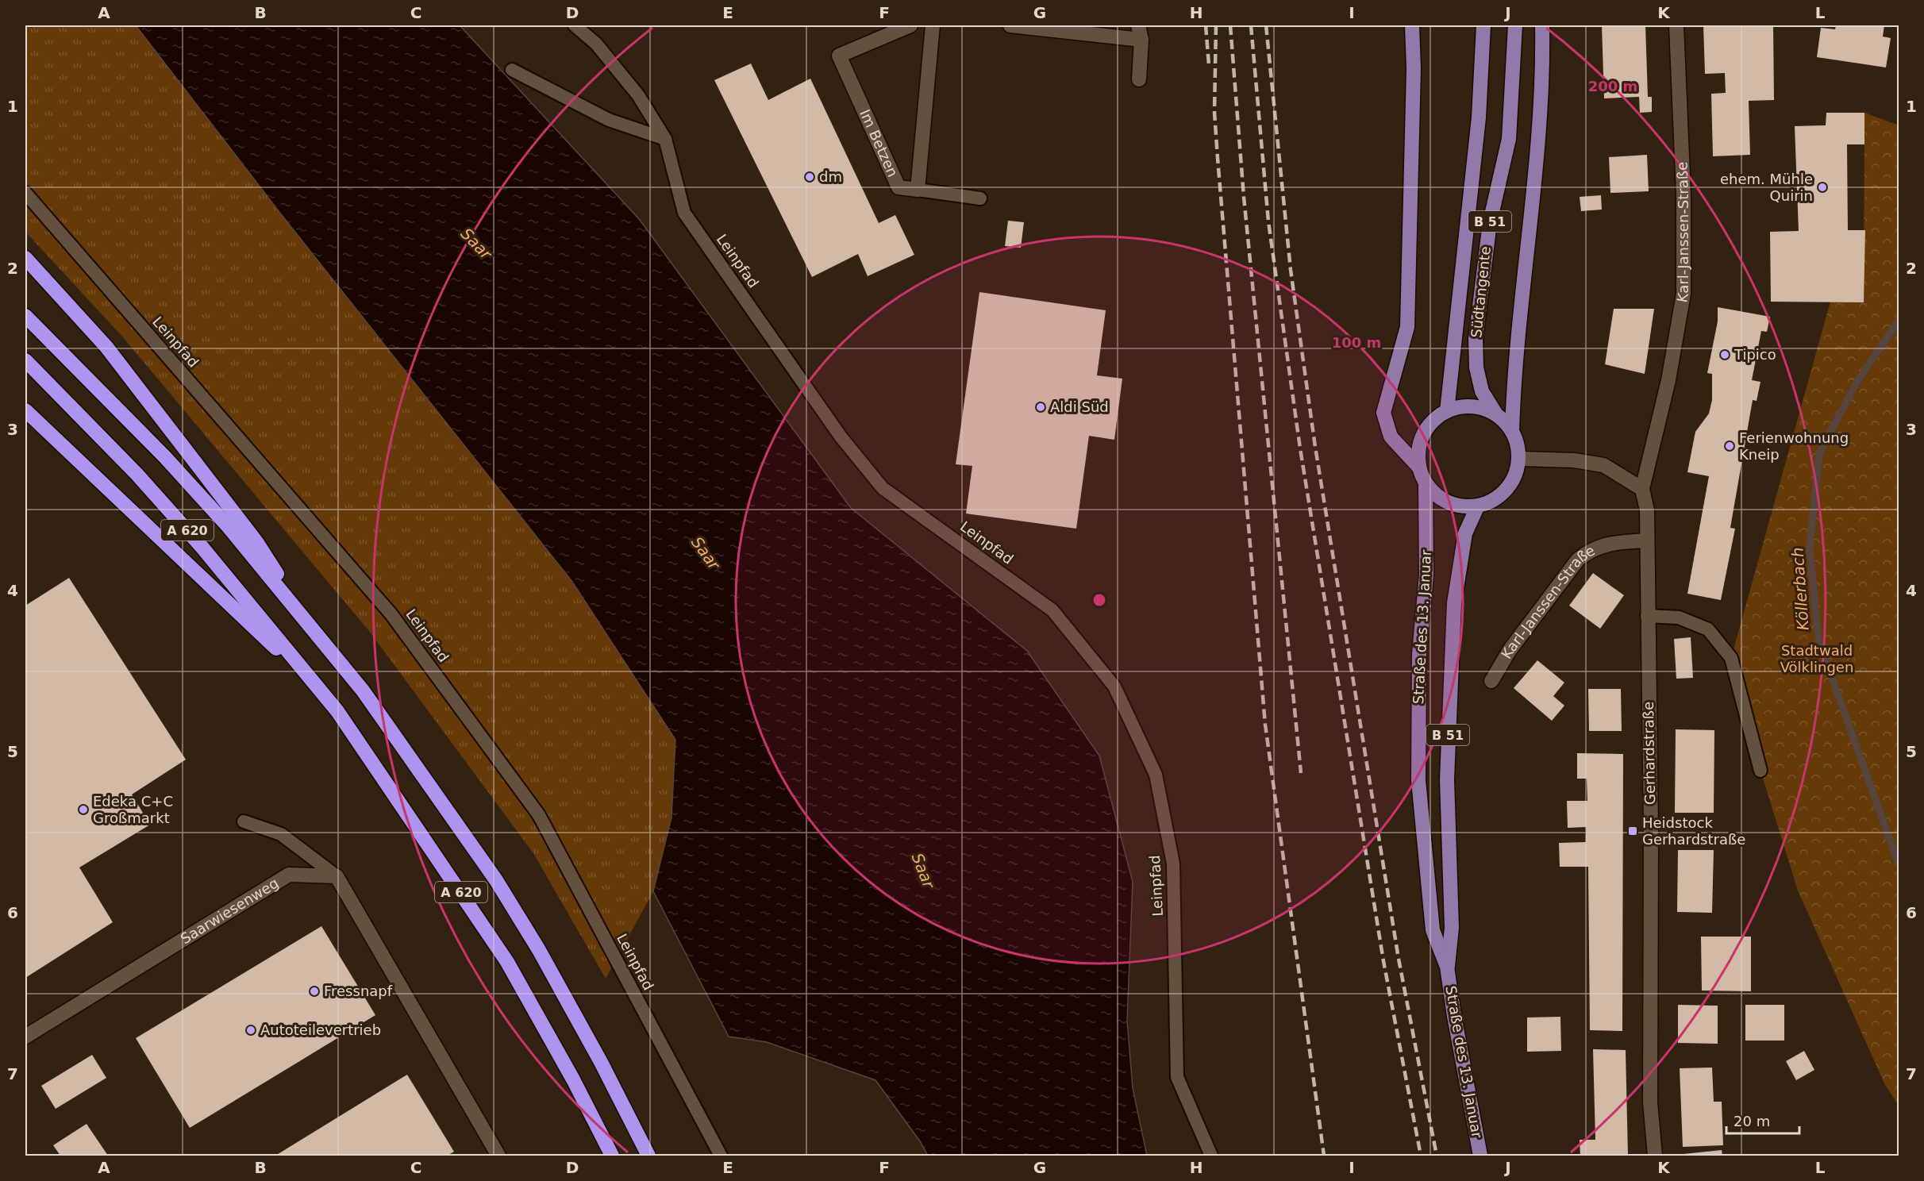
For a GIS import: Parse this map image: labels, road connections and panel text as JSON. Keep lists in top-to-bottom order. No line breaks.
{"streets":{"highway":["A 620"],"main road":["B 51","Südtangente","Straße des 13. Januar"],"street":["Im Betzen","Karl-Janssen-Straße","Gerhardstraße","Saarwiesenweg"],"lane":["Leinpfad"]},"crossings":[["Karl-Janssen-Straße","Gerhardstraße"],["Südtangente","Straße des 13. Januar"]],"water":["Saar","Köllerbach"],"parks":["Stadtwald Völklingen"],"places":{"other":["dm","ehem. Mühle Quirin","Tipico","Aldi Süd","Ferienwohnung Kneip","Edeka C+C Großmarkt","Fressnapf","Autoteilevertrieb"],"transit":["Heidstock Gerhardstraße"]},"scale_bar":"20 m","grid":{"columns":["A","B","C","D","E","F","G","H","I","J","K","L"],"rows":["1","2","3","4","5","6","7"]},"rings":["200 m","100 m"]}
